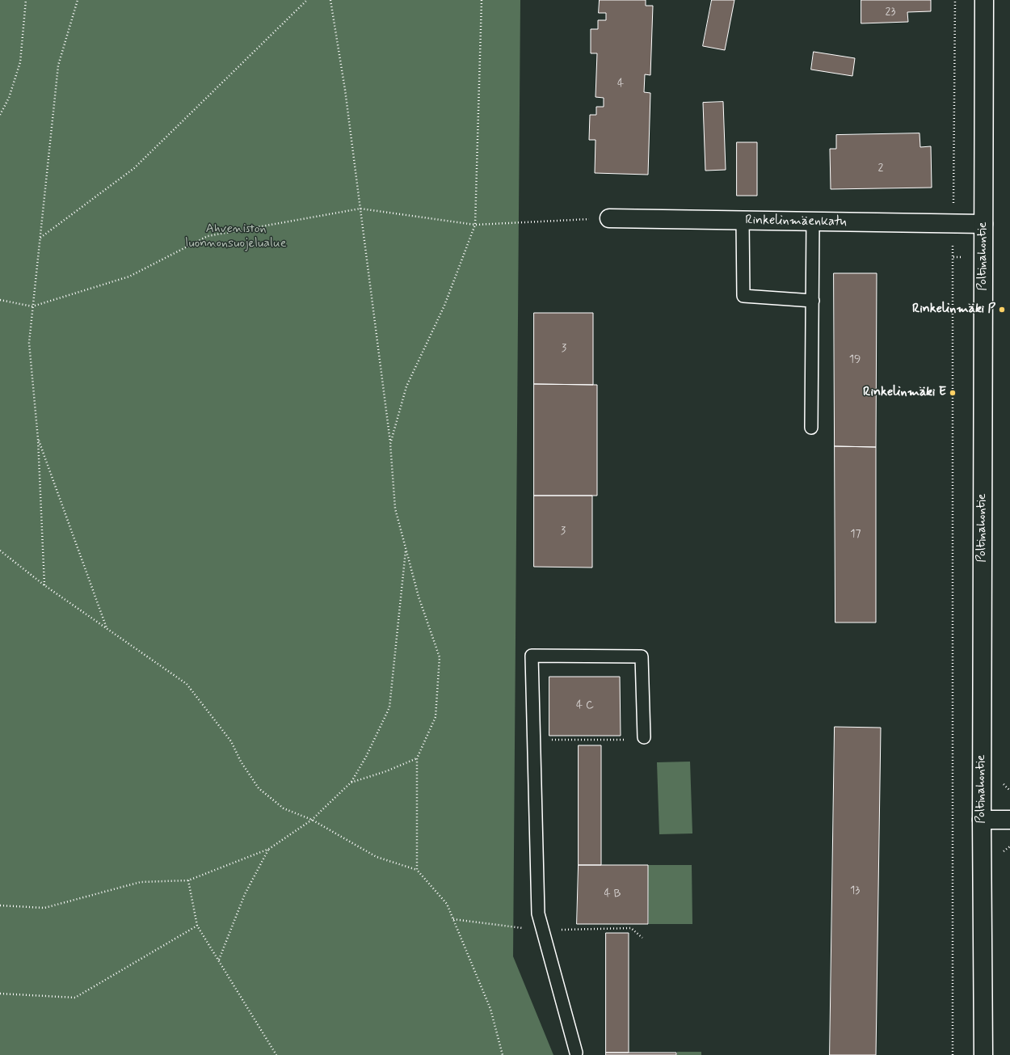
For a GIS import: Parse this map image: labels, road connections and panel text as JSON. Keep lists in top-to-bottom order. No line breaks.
{"streets":{"street":["Rinkelinmäenkatu","Poltinahontie"]},"crossings":[["Rinkelinmäenkatu","Poltinahontie"]],"parks":["Ahveniston luonnonsuojelualue"],"places":["Rinkelinmäki P","Rinkelinmäki E"],"house_numbers":["23","4","2","3","19","3","17","4 C","13","4 B"]}
